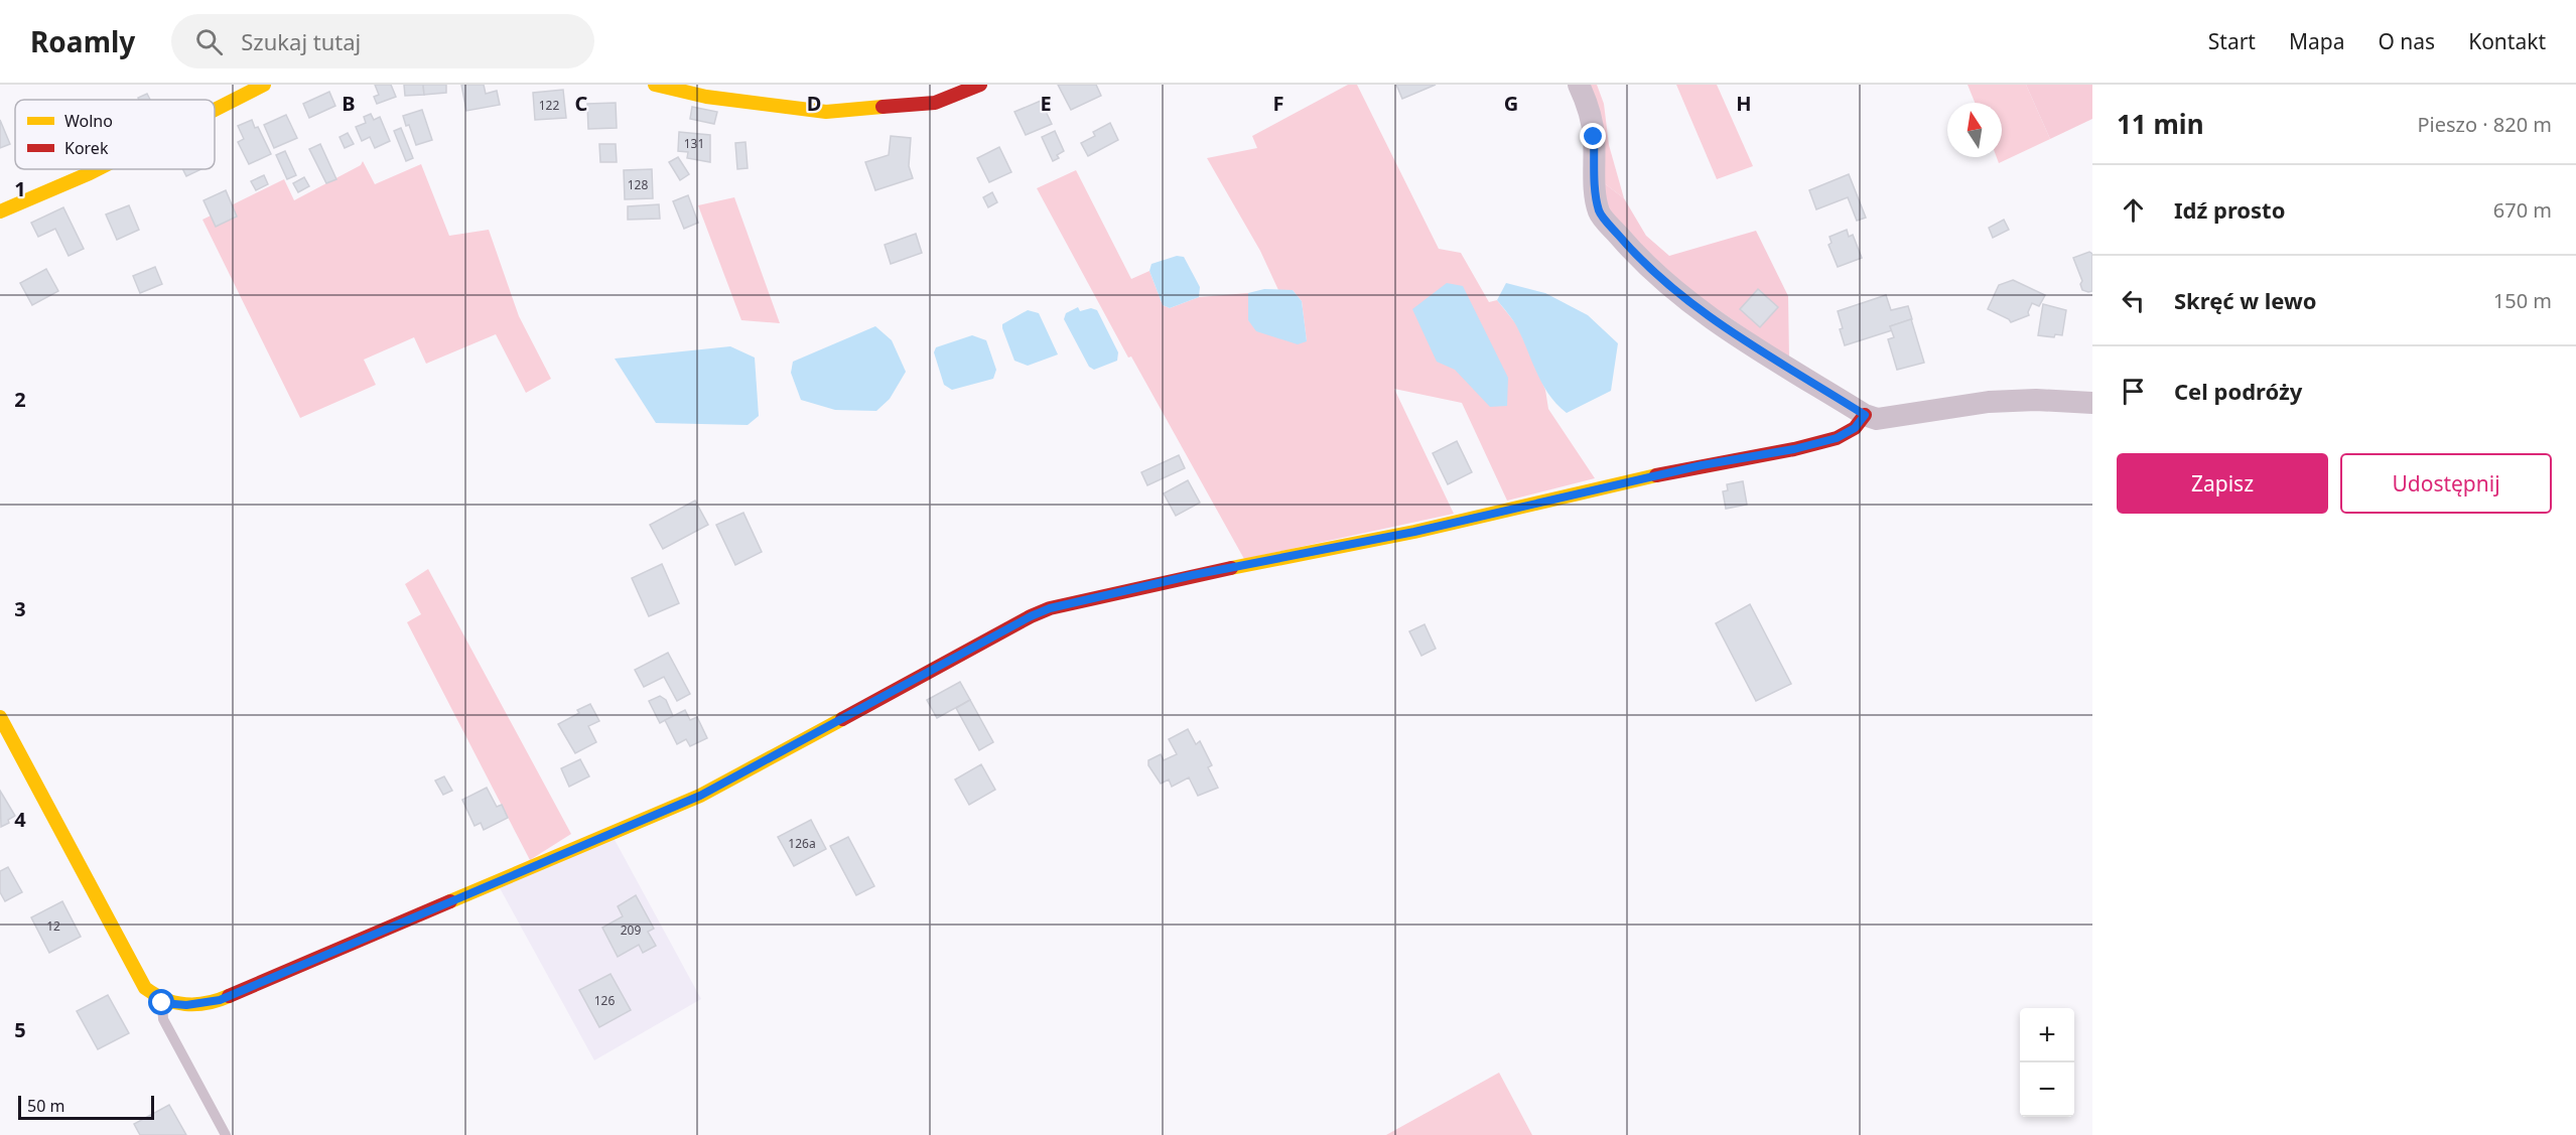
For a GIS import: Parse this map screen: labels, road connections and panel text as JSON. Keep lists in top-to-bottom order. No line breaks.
{"house_numbers":["122","131","128","126a","12","209","126"],"legend":["Wolno","Korek"],"scale_bar":"50 m","north":"top","page":{"header":"Roamly","search":"Szukaj tutaj","nav":["Start","Mapa","O nas","Kontakt"],"heading":["11 min","Pieszo · 820 m"],"list":[["Idź prosto","670 m"],["Skręć w lewo","150 m"],"Cel podróży"],"buttons":["Zapisz","Udostępnij"],"map_buttons":["+","−"],"scale":"50 m"},"grid":{"columns":["B","C","D","E","F","G","H"],"rows":["1","2","3","4","5"]}}
